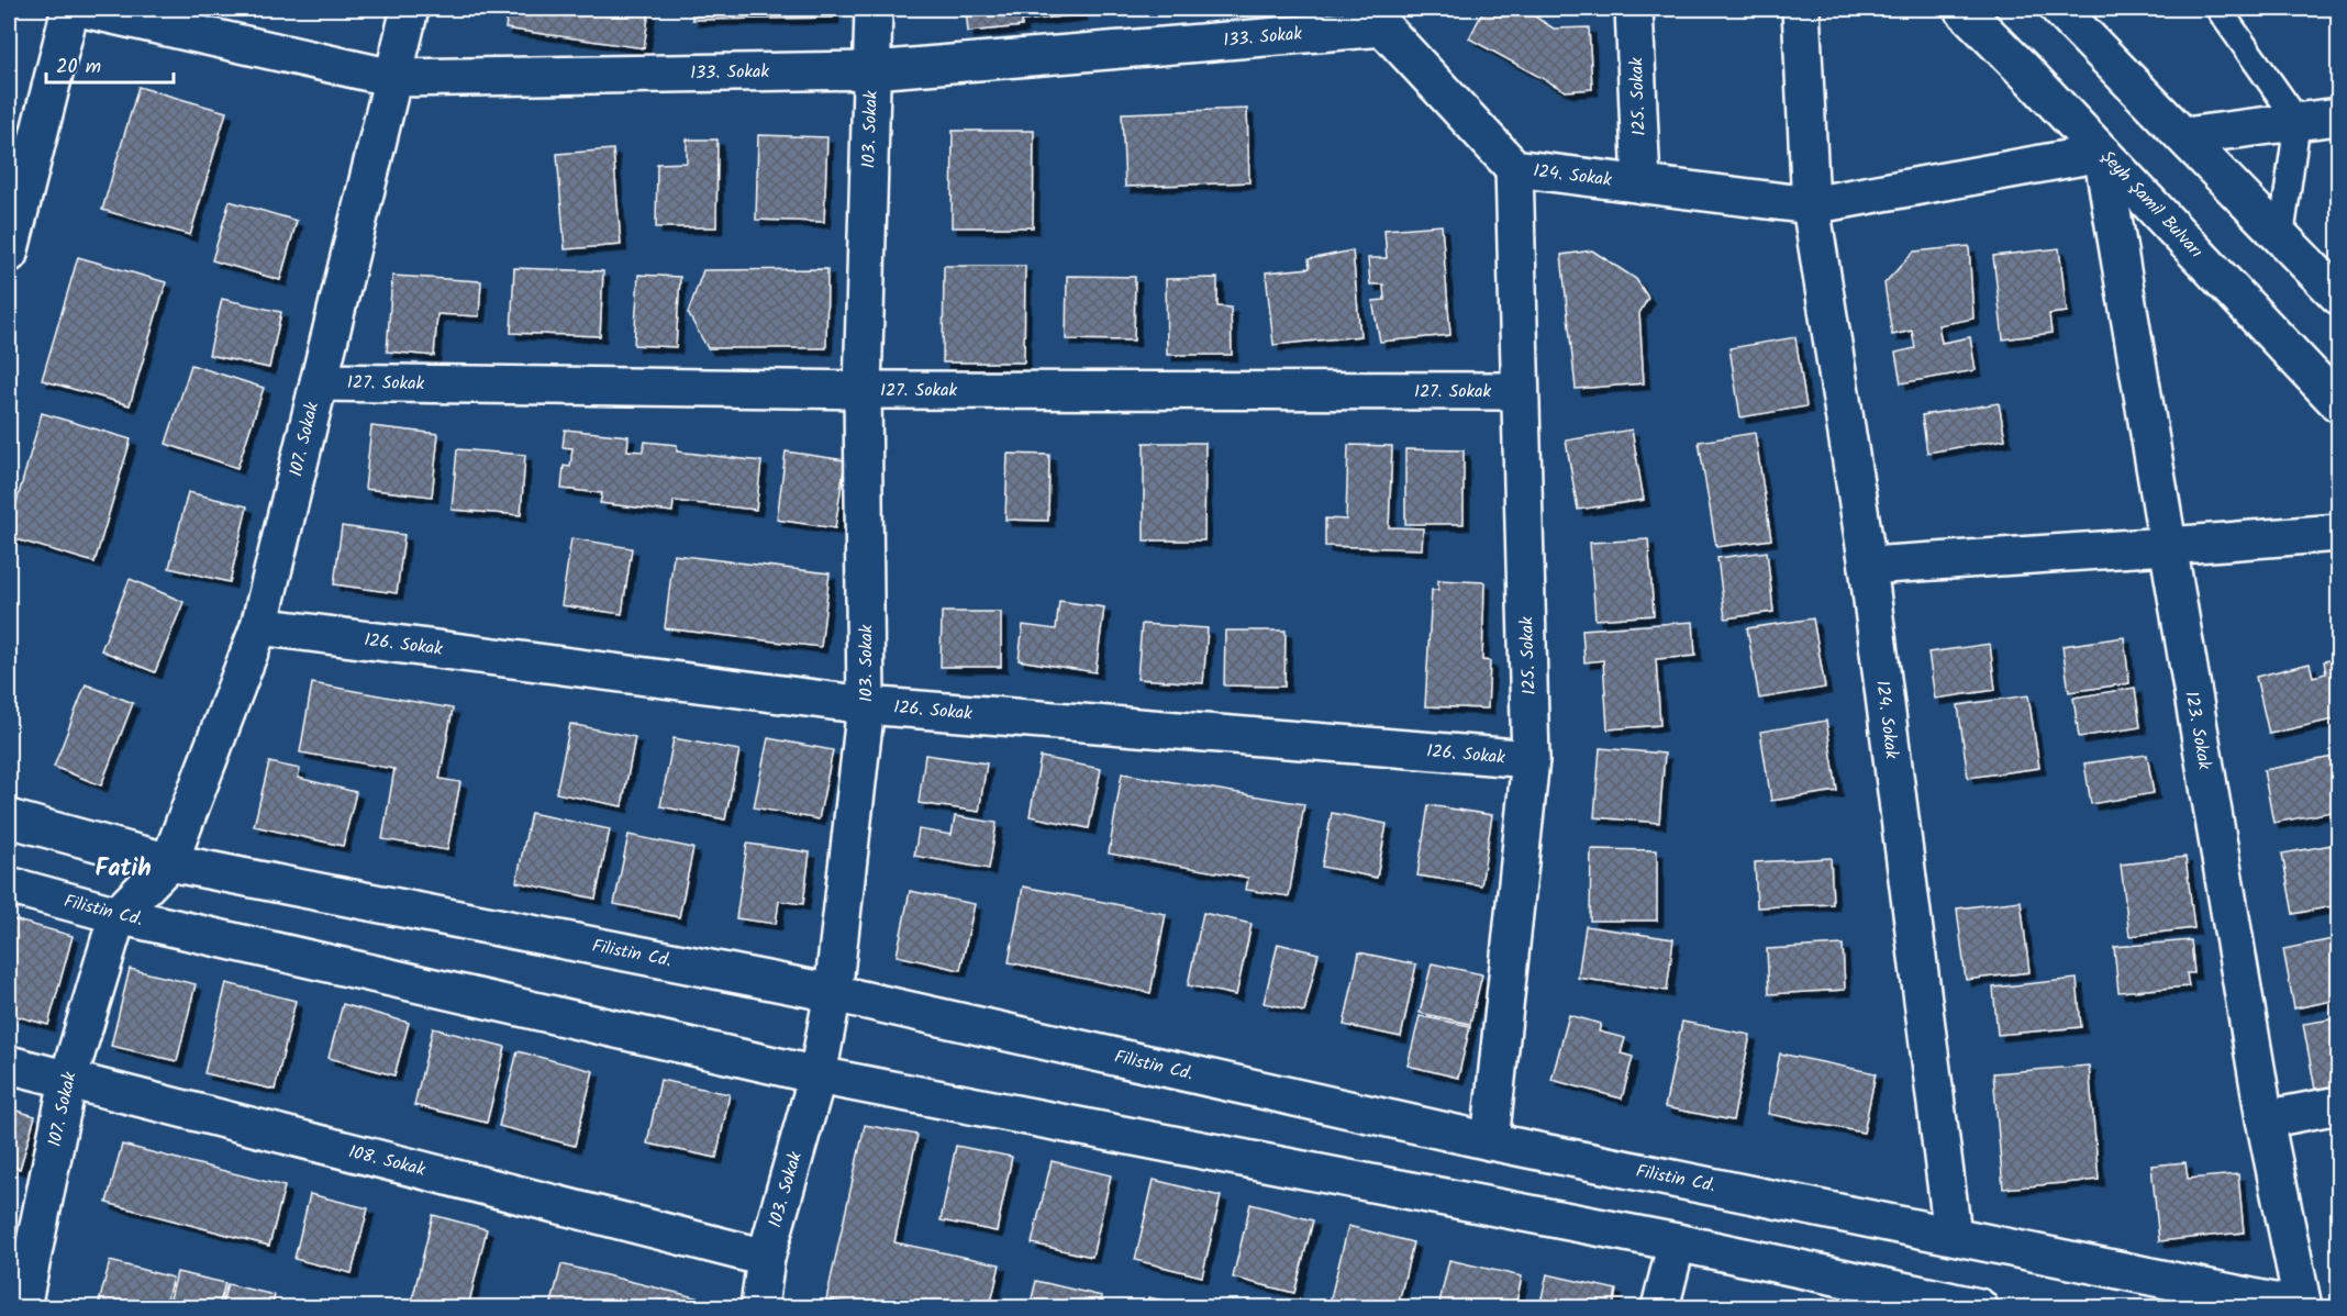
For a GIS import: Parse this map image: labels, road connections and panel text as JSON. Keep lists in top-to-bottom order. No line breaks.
{"streets":{"street":["133. Sokak","125. Sokak","103. Sokak","124. Sokak","Şeyh Şamil Bulvarı","127. Sokak","107. Sokak","126. Sokak","123. Sokak","Filistin Cd.","108. Sokak"]},"crossings":[["133. Sokak","103. Sokak"],["133. Sokak","124. Sokak"],["133. Sokak","107. Sokak"],["125. Sokak","124. Sokak"],["125. Sokak","127. Sokak"],["125. Sokak","126. Sokak"],["125. Sokak","Filistin Cd."],["103. Sokak","127. Sokak"],["103. Sokak","126. Sokak"],["103. Sokak","Filistin Cd."],["103. Sokak","108. Sokak"],["124. Sokak","Şeyh Şamil Bulvarı"],["124. Sokak","123. Sokak"],["124. Sokak","Filistin Cd."],["Şeyh Şamil Bulvarı","123. Sokak"],["127. Sokak","107. Sokak"],["107. Sokak","126. Sokak"],["107. Sokak","Filistin Cd."],["107. Sokak","108. Sokak"],["123. Sokak","Filistin Cd."]],"districts":["Fatih"],"scale_bar":"20 m"}
